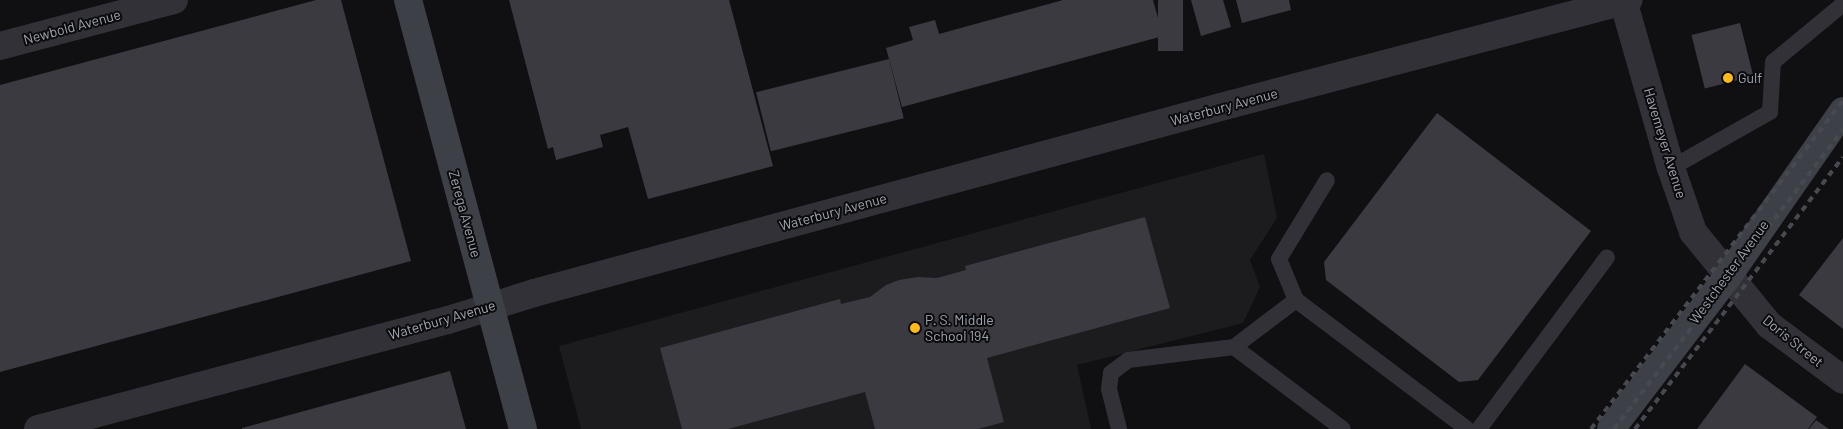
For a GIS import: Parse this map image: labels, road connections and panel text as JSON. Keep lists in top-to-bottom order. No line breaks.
{"streets":{"main road":["Zerega Avenue","Westchester Avenue"],"street":["Newbold Avenue","Waterbury Avenue","Havemeyer Avenue","Doris Street"]},"crossings":[["Waterbury Avenue","Havemeyer Avenue"],["Waterbury Avenue","Zerega Avenue"],["Havemeyer Avenue","Westchester Avenue"],["Havemeyer Avenue","Doris Street"],["Westchester Avenue","Doris Street"]],"places":["Gulf","P. S. Middle School 194"]}
